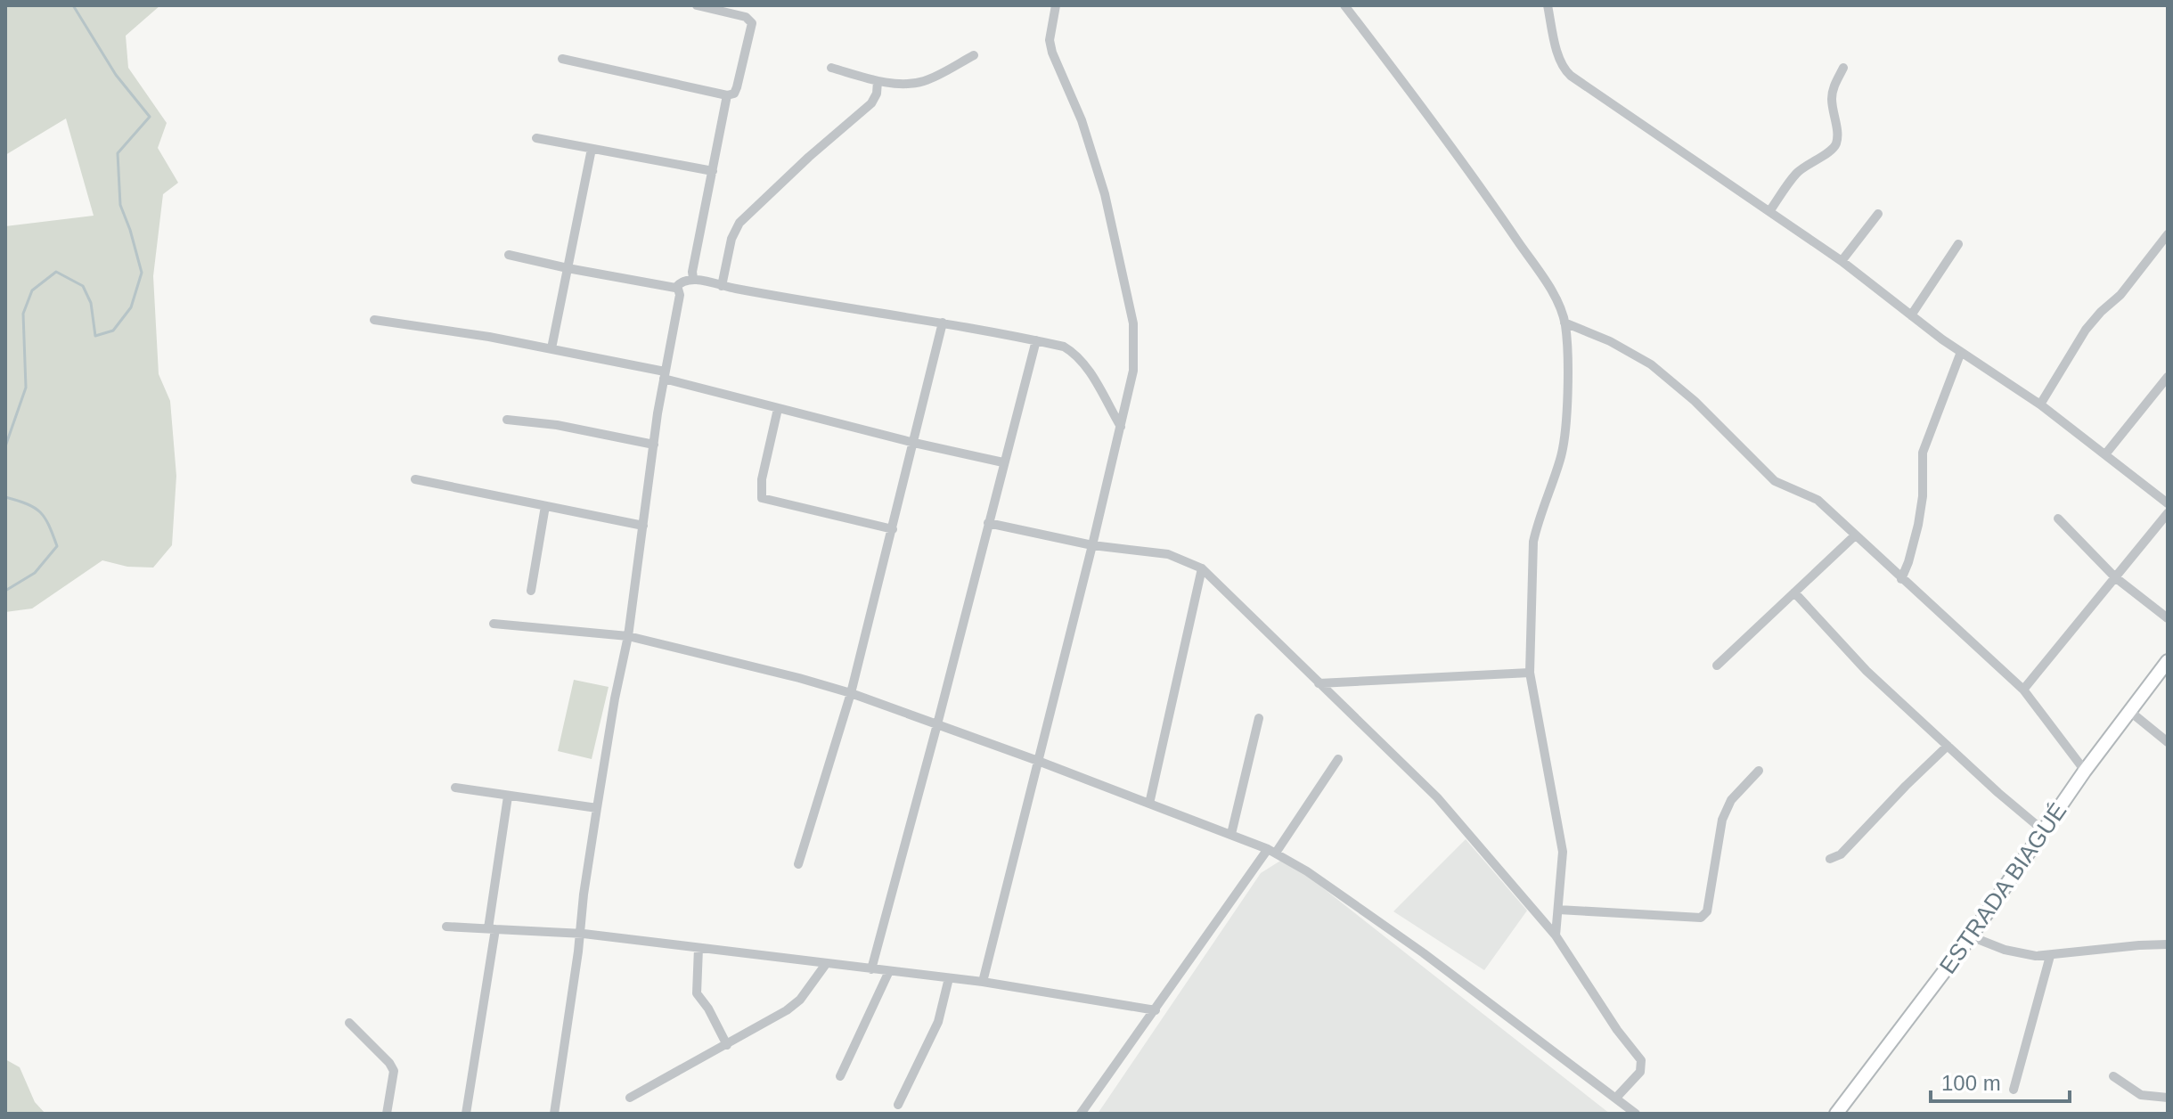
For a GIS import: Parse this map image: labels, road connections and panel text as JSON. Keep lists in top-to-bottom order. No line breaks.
{"streets":{"main road":["ESTRADA BIAGUÉ"]},"scale_bar":"100 m"}
